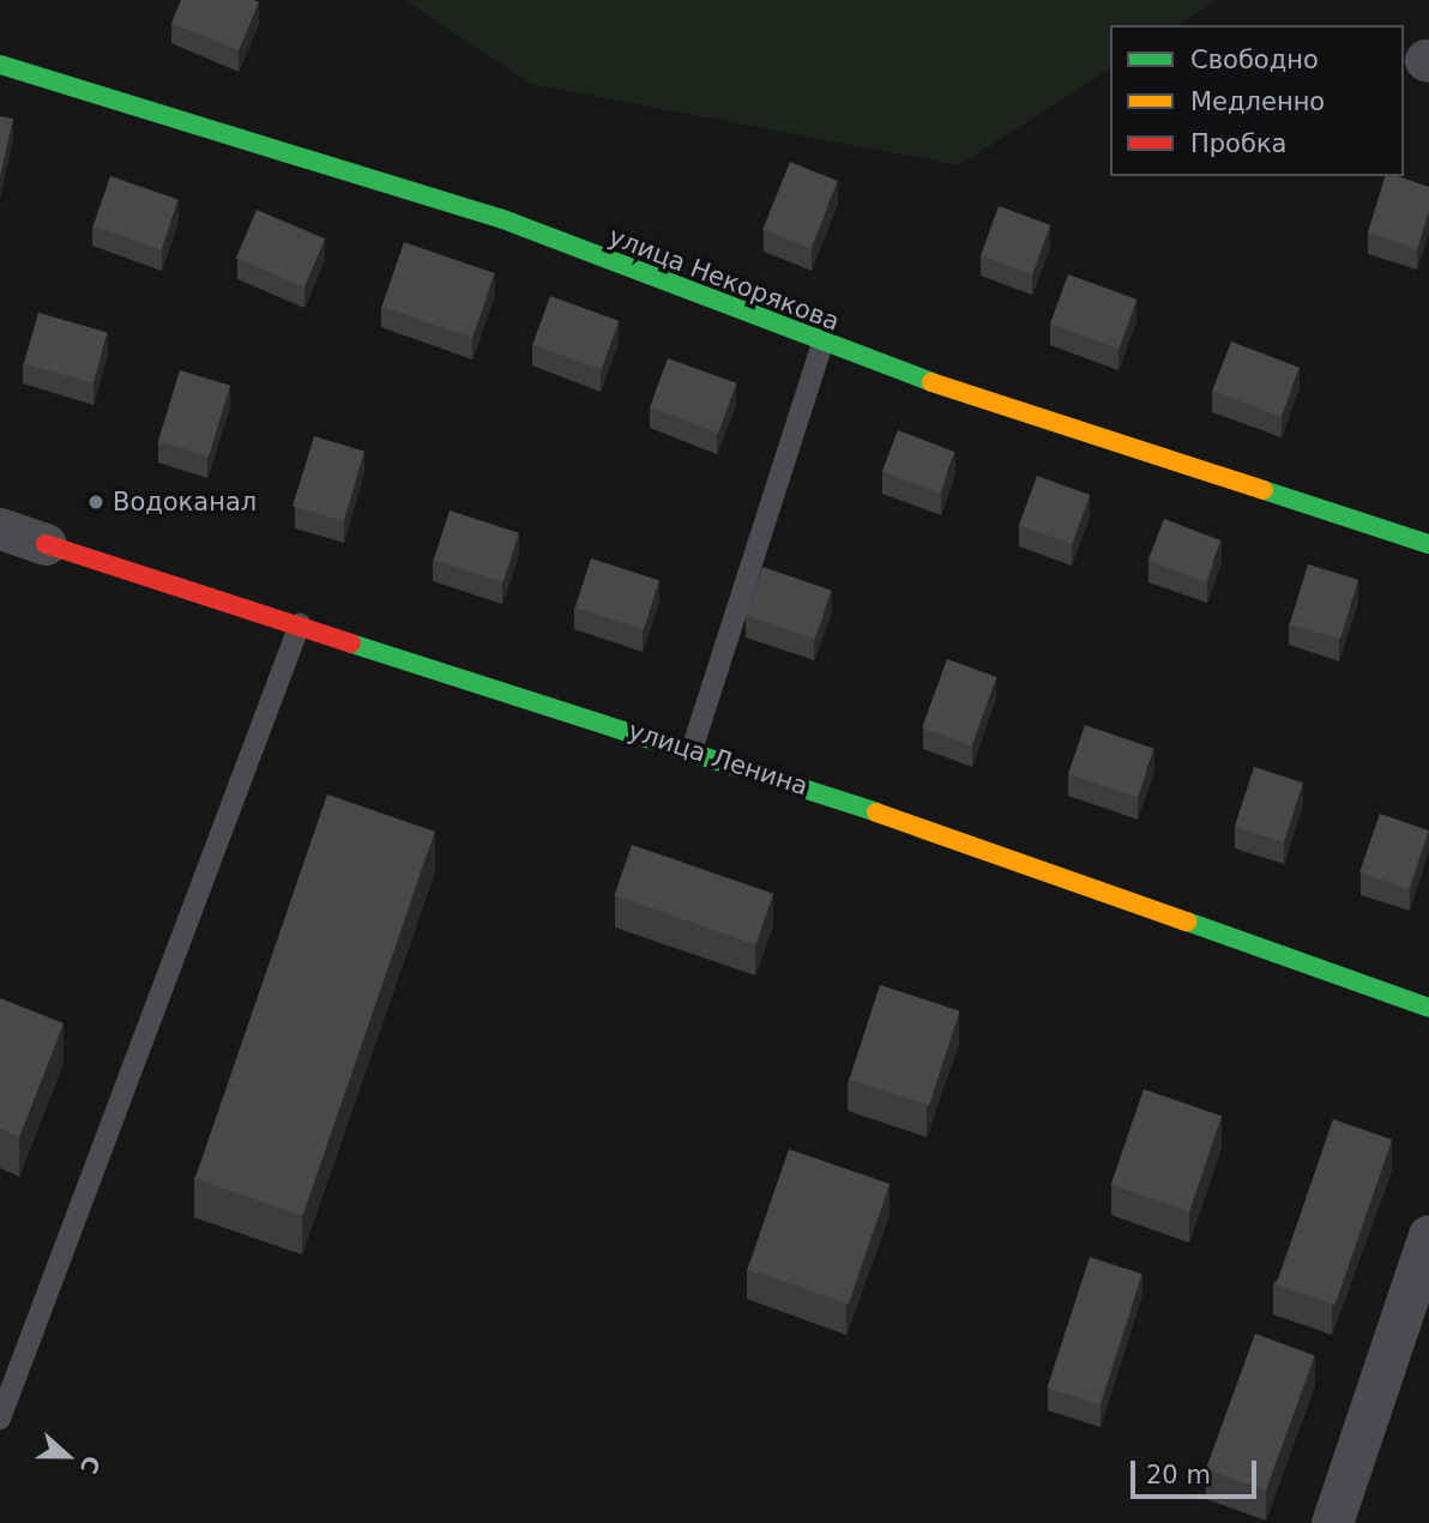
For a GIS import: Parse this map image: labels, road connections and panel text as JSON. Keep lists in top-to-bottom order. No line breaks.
{"streets":{"street":["улица Некорякова","улица Ленина"]},"places":["Водоканал"],"legend":["Свободно","Медленно","Пробка"],"scale_bar":"20 m","north":"right"}
